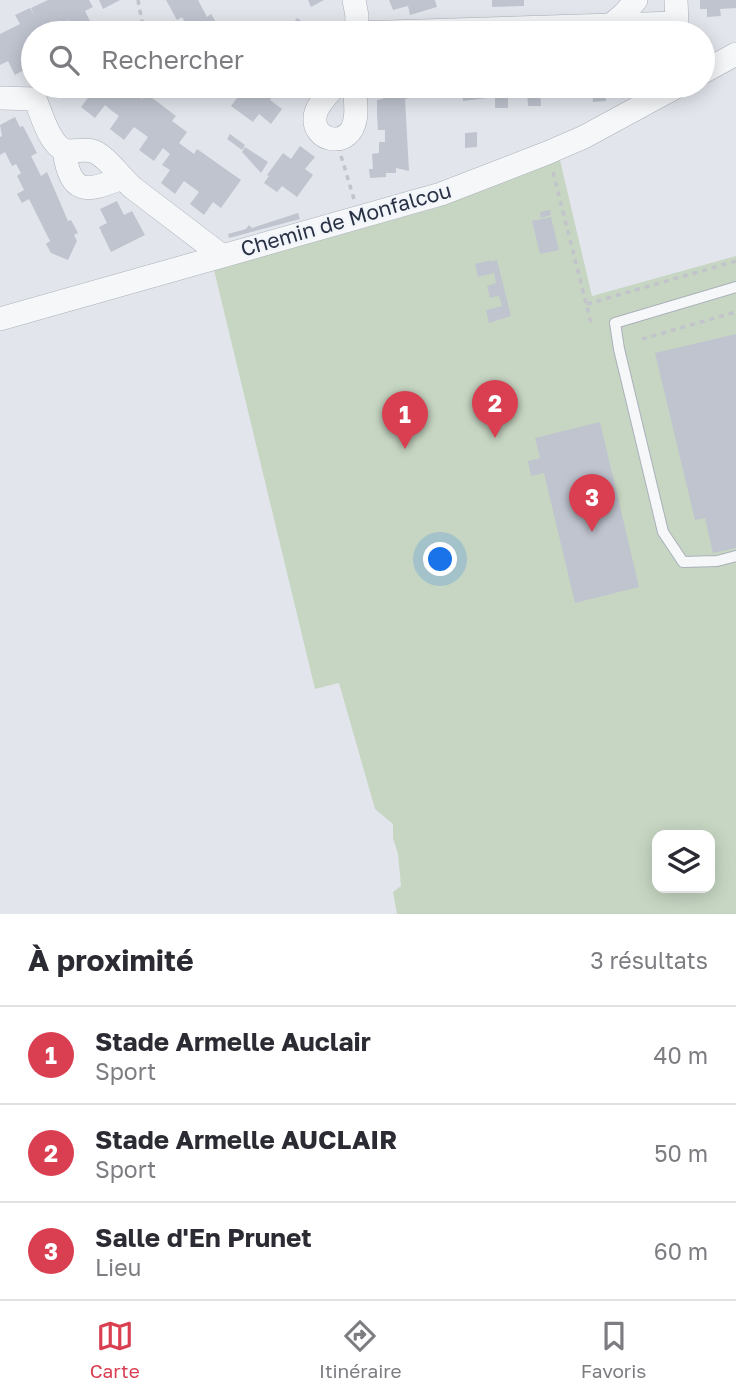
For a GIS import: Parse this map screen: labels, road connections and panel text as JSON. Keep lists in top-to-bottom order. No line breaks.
{"streets":{"street":["Chemin de Monfalcou"]},"page":{"search":"Rechercher","pins":["2","1","3"],"heading":["À proximité","3 résultats"],"list":[{"mark":"1","name":"Stade Armelle Auclair","note":"Sport","value":"40 m"},{"mark":"2","name":"Stade Armelle AUCLAIR","note":"Sport","value":"50 m"},{"mark":"3","name":"Salle d'En Prunet","note":"Lieu","value":"60 m"}],"nav":["Carte","Itinéraire","Favoris"]}}
